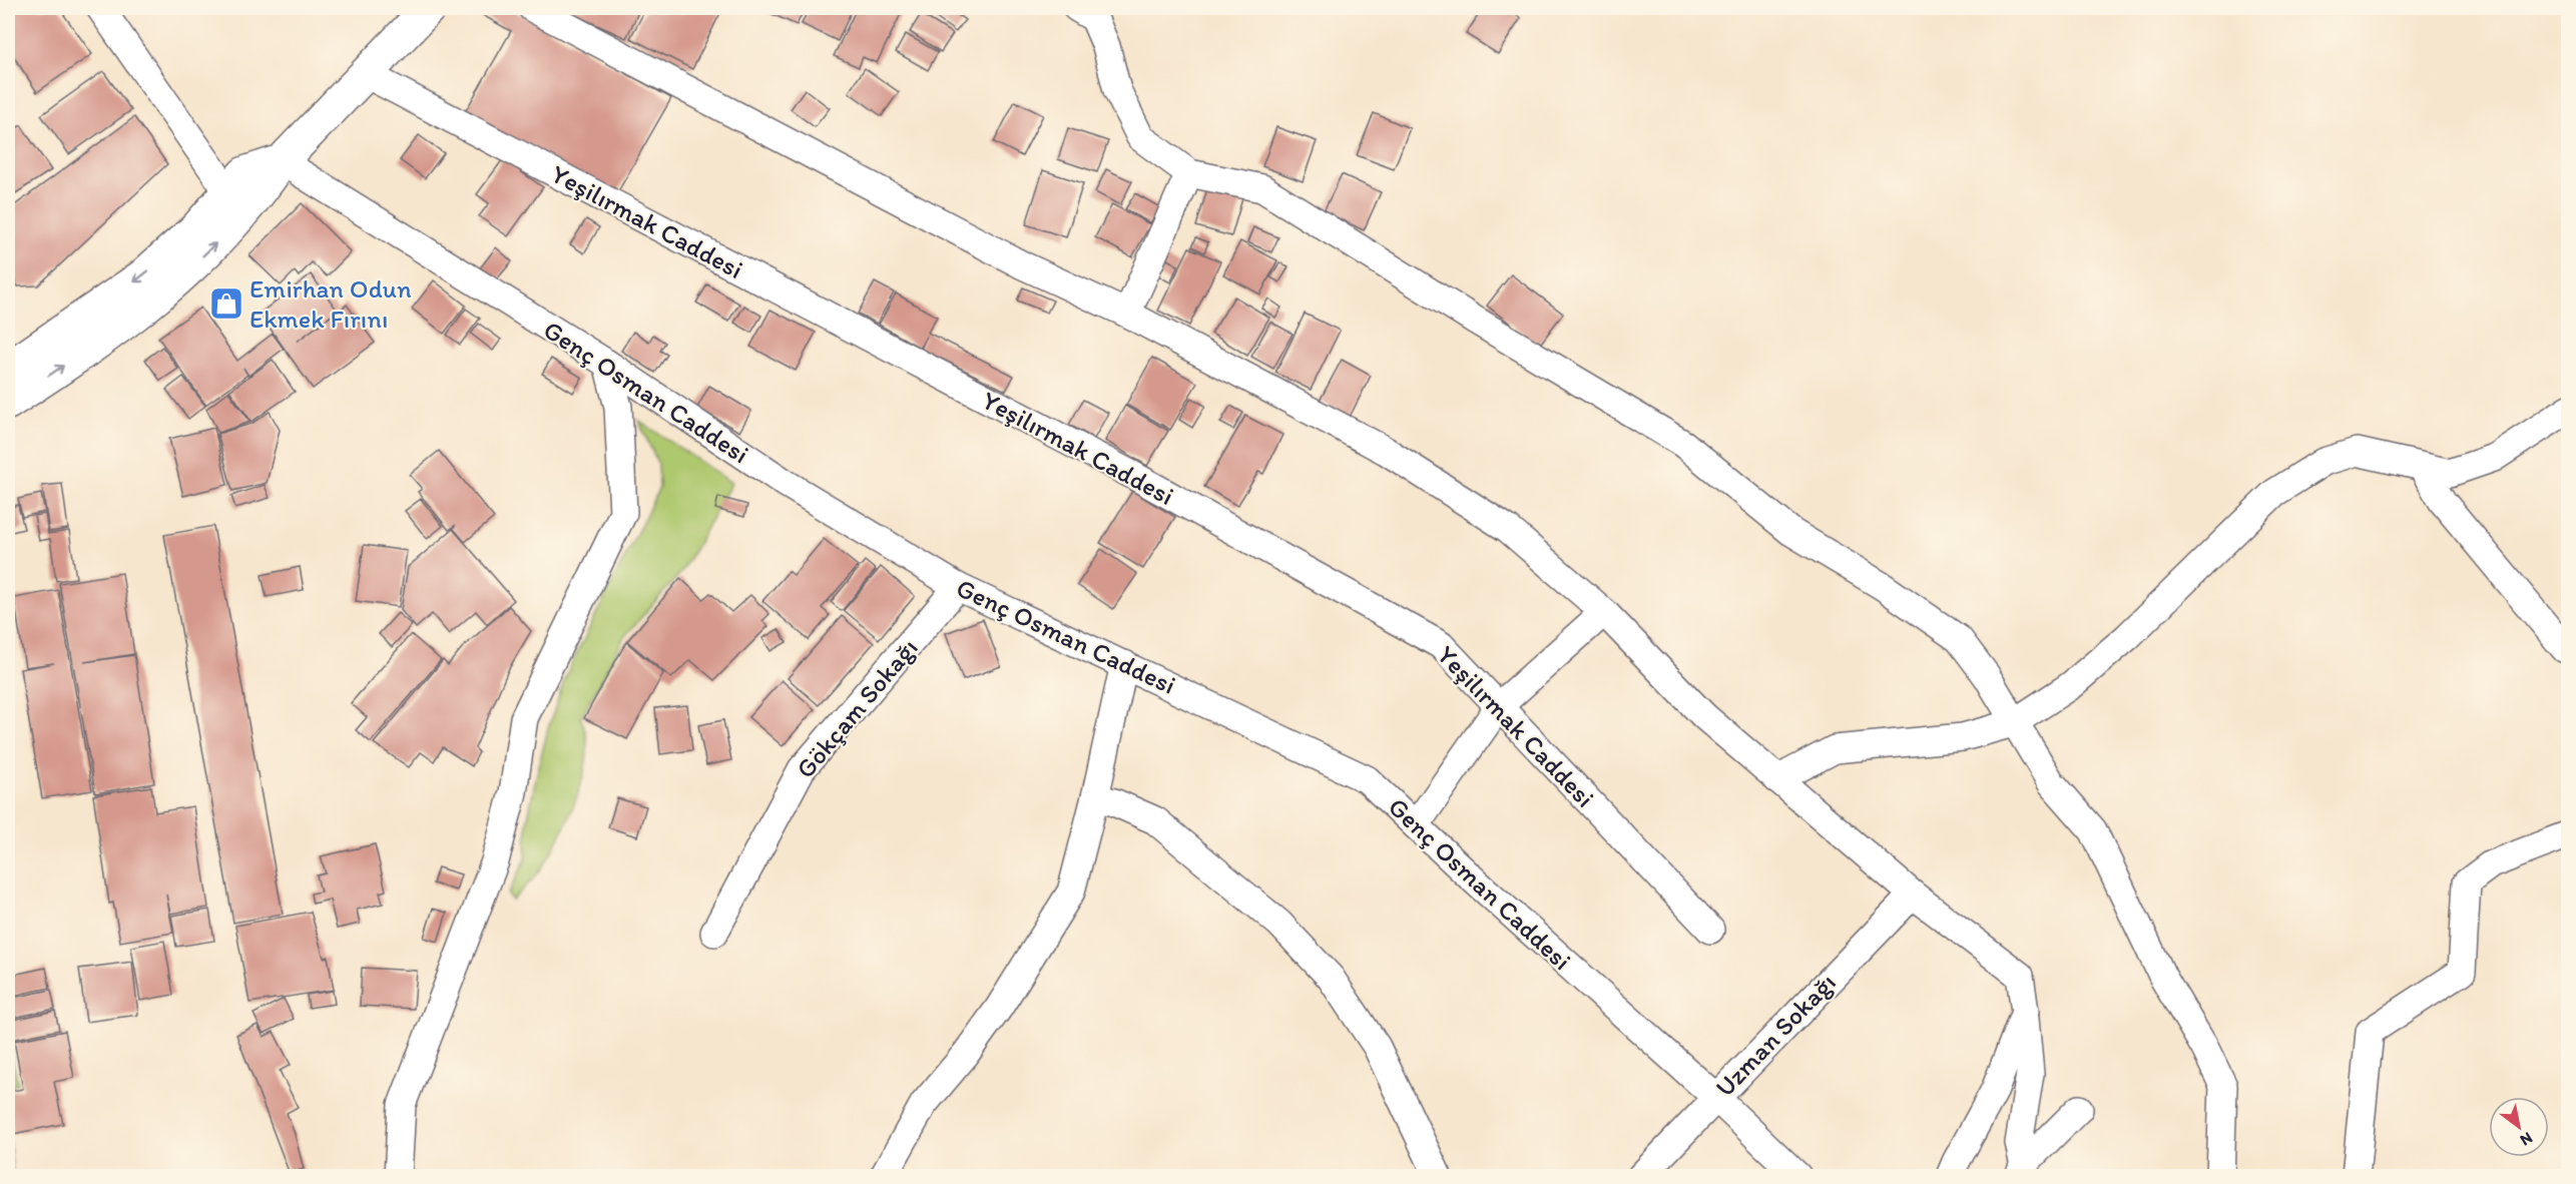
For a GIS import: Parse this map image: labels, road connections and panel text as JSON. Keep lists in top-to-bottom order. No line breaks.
{"streets":{"street":["Yeşilırmak Caddesi","Genç Osman Caddesi","Gökçam Sokağı","Uzman Sokağı"]},"crossings":[["Genç Osman Caddesi","Gökçam Sokağı"],["Genç Osman Caddesi","Uzman Sokağı"]],"places":{"shop":["Emirhan Odun Ekmek Fırını"]},"north":"bottom right"}
